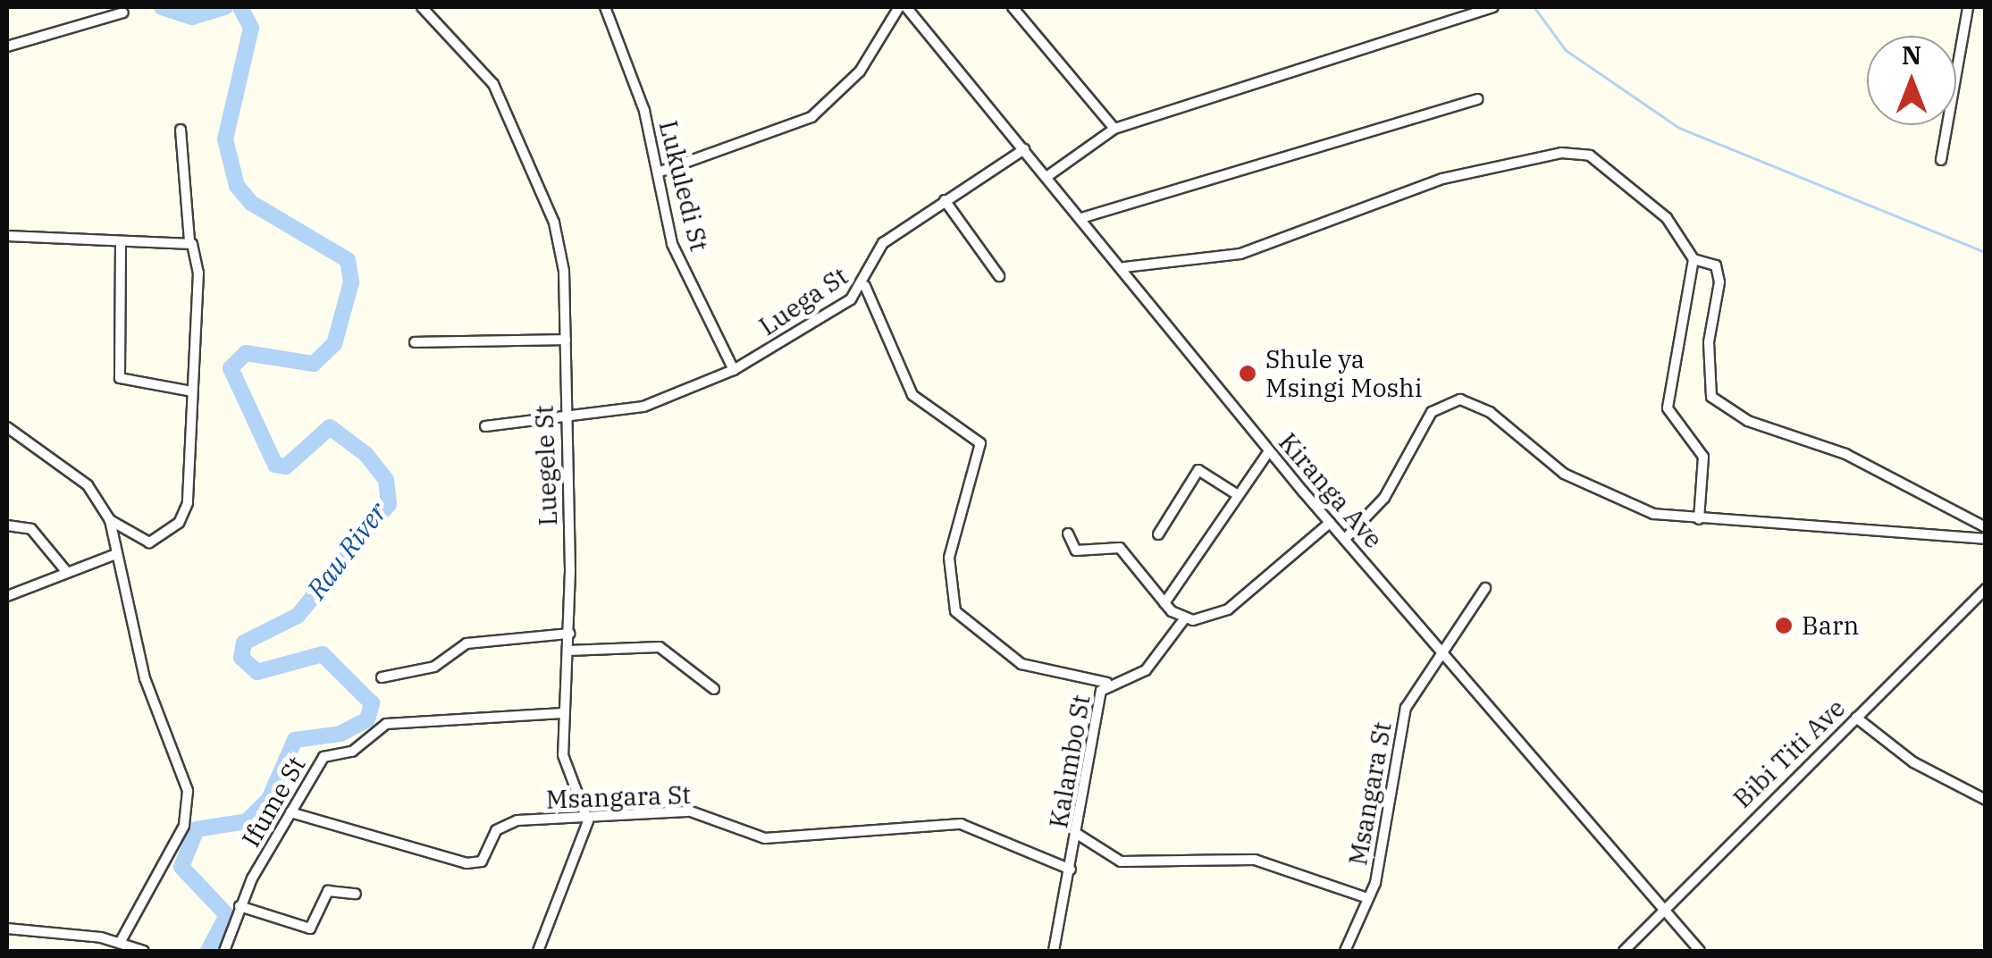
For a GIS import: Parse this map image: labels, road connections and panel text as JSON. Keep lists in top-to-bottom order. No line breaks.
{"streets":{"street":["Lukuledi St","Luega St","Luegele St","Kiranga Ave","Bibi Titi Ave","Kalambo St","Msangara St","Ifume St"]},"crossings":[["Lukuledi St","Luega St"],["Luega St","Luegele St"],["Luega St","Kiranga Ave"],["Luegele St","Msangara St"],["Luegele St","Ifume St"],["Kiranga Ave","Bibi Titi Ave"],["Kiranga Ave","Msangara St"],["Kalambo St","Msangara St"],["Msangara St","Ifume St"]],"water":["Rau River"],"places":["Shule ya Msingi Moshi","Barn"],"north":"top"}
